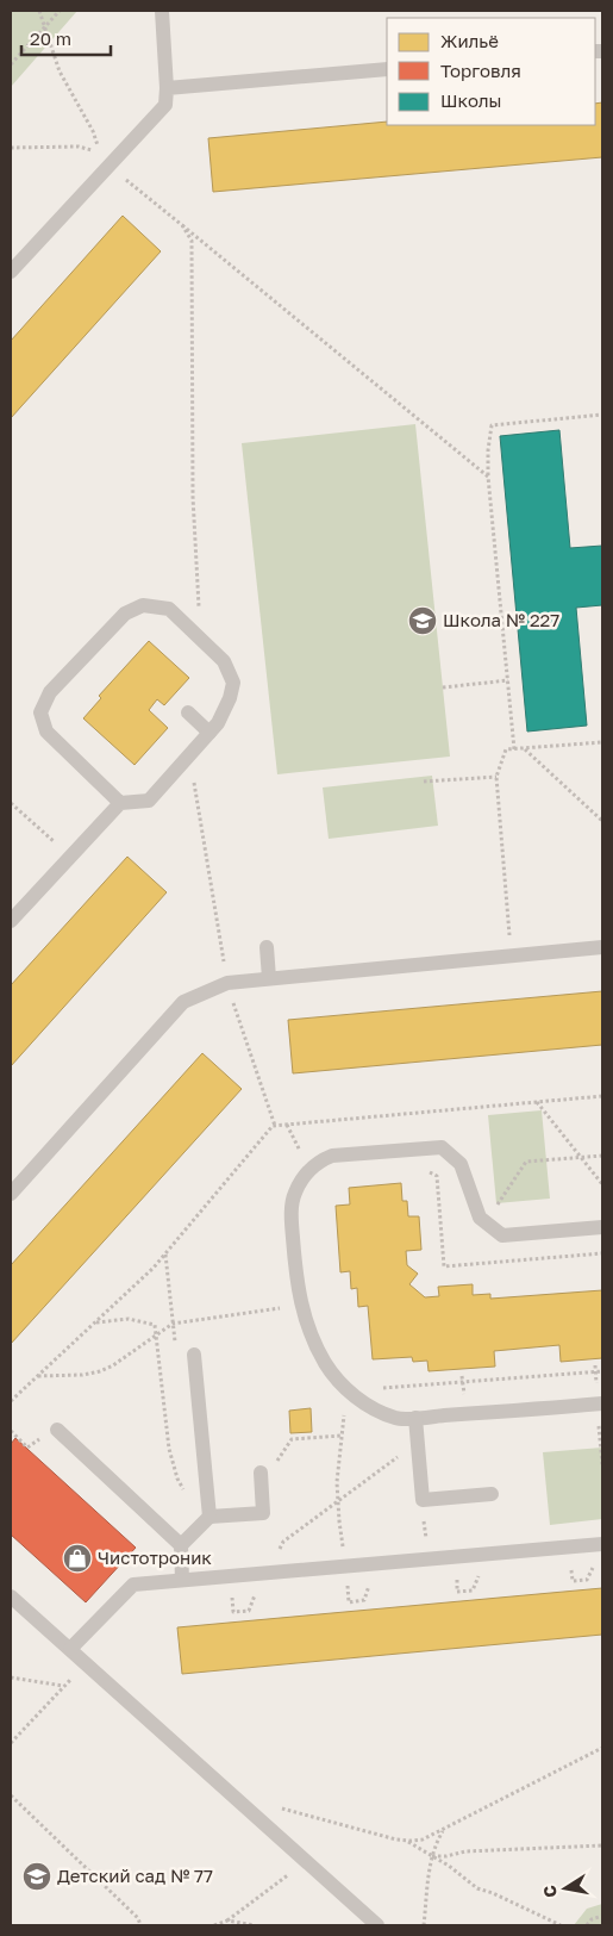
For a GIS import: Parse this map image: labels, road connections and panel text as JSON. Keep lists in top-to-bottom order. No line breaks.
{"places":{"school or university":["Школа № 227","Детский сад № 77"],"shop":["Чистотроник"]},"legend":["Жильё","Торговля","Школы"],"scale_bar":"20 m","north":"left"}
